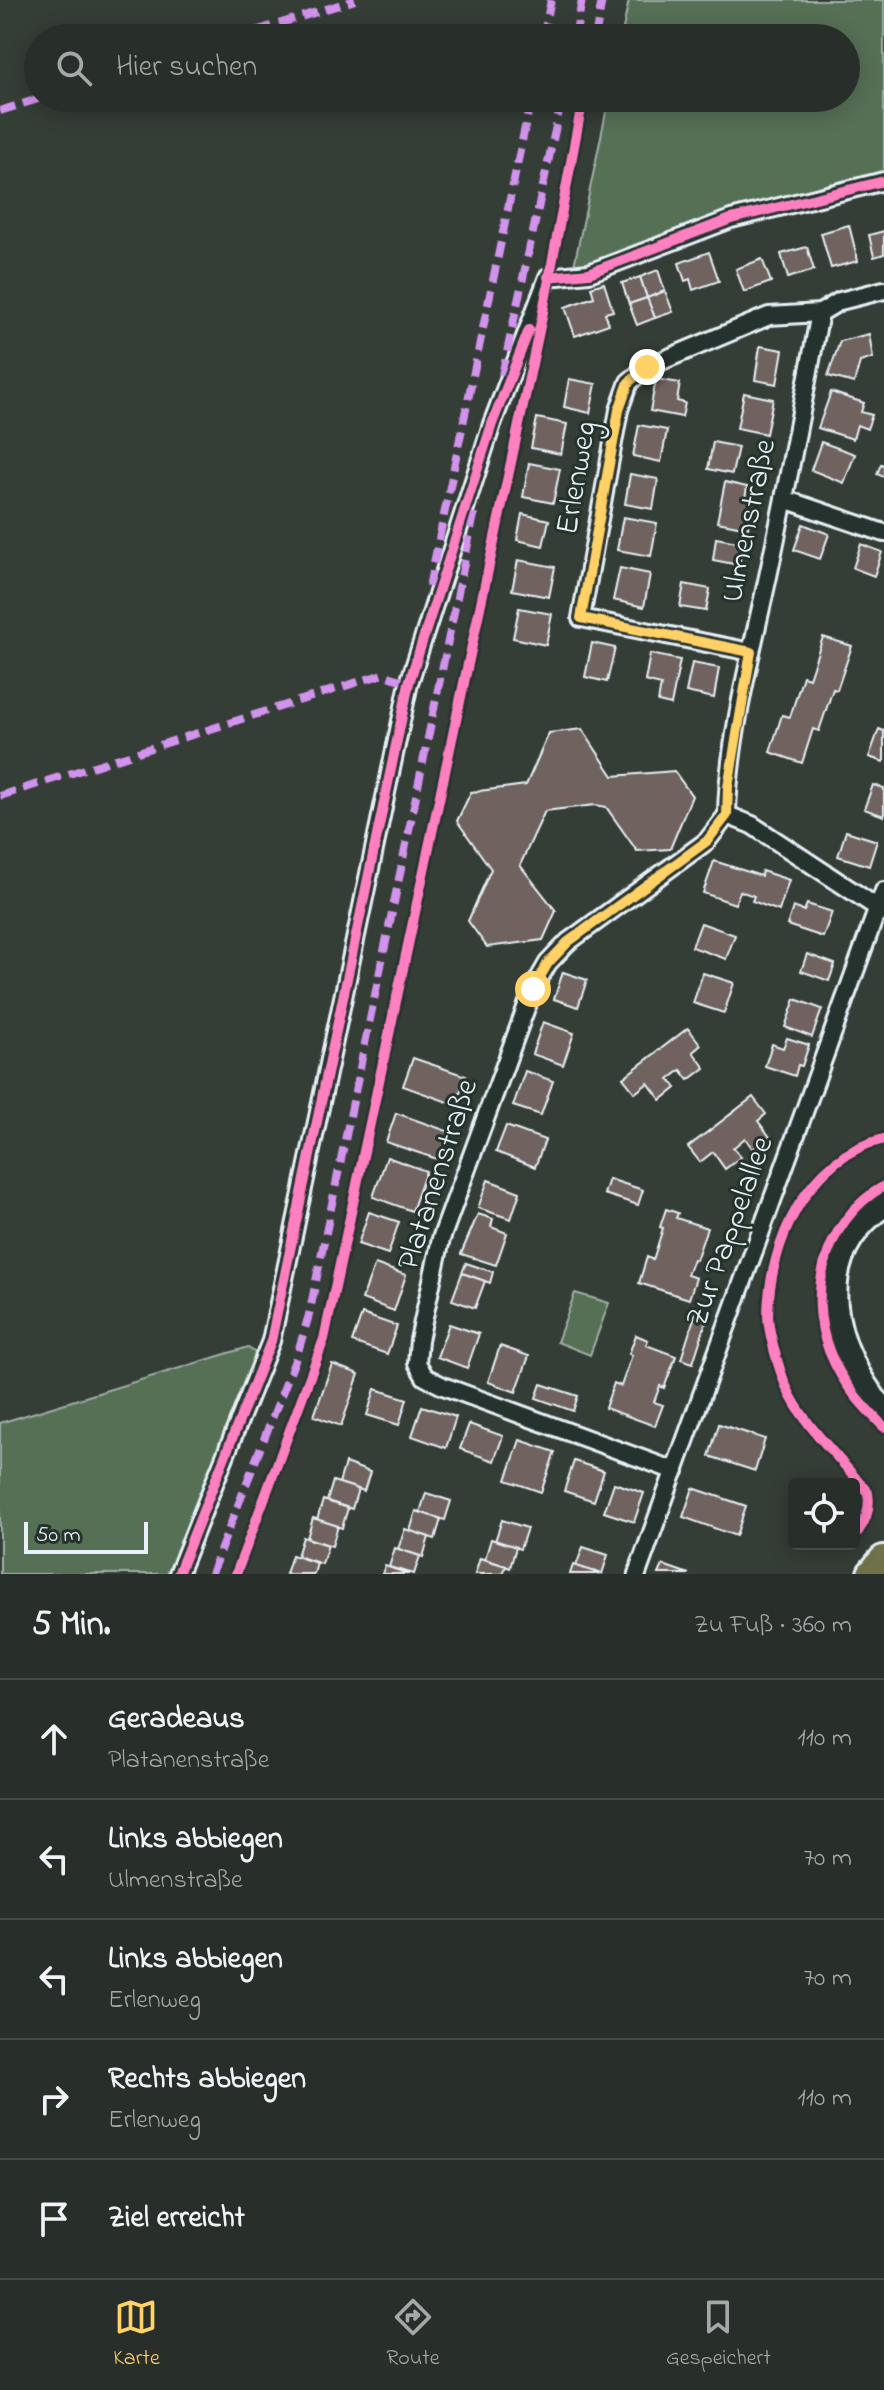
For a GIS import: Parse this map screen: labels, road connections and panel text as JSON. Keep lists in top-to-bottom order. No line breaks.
{"streets":{"street":["Erlenweg","Ulmenstraße","Platanenstraße","Zur Pappelallee"]},"crossings":[["Erlenweg","Ulmenstraße"],["Ulmenstraße","Platanenstraße"],["Platanenstraße","Zur Pappelallee"]],"scale_bar":"50 m","page":{"search":"Hier suchen","scale":"50 m","heading":["5 Min.","Zu Fuß · 360 m"],"list":[["Geradeaus","Platanenstraße","110 m"],["Links abbiegen","Ulmenstraße","70 m"],["Links abbiegen","Erlenweg","70 m"],["Rechts abbiegen","Erlenweg","110 m"],"Ziel erreicht"],"nav":["Karte","Route","Gespeichert"]}}
